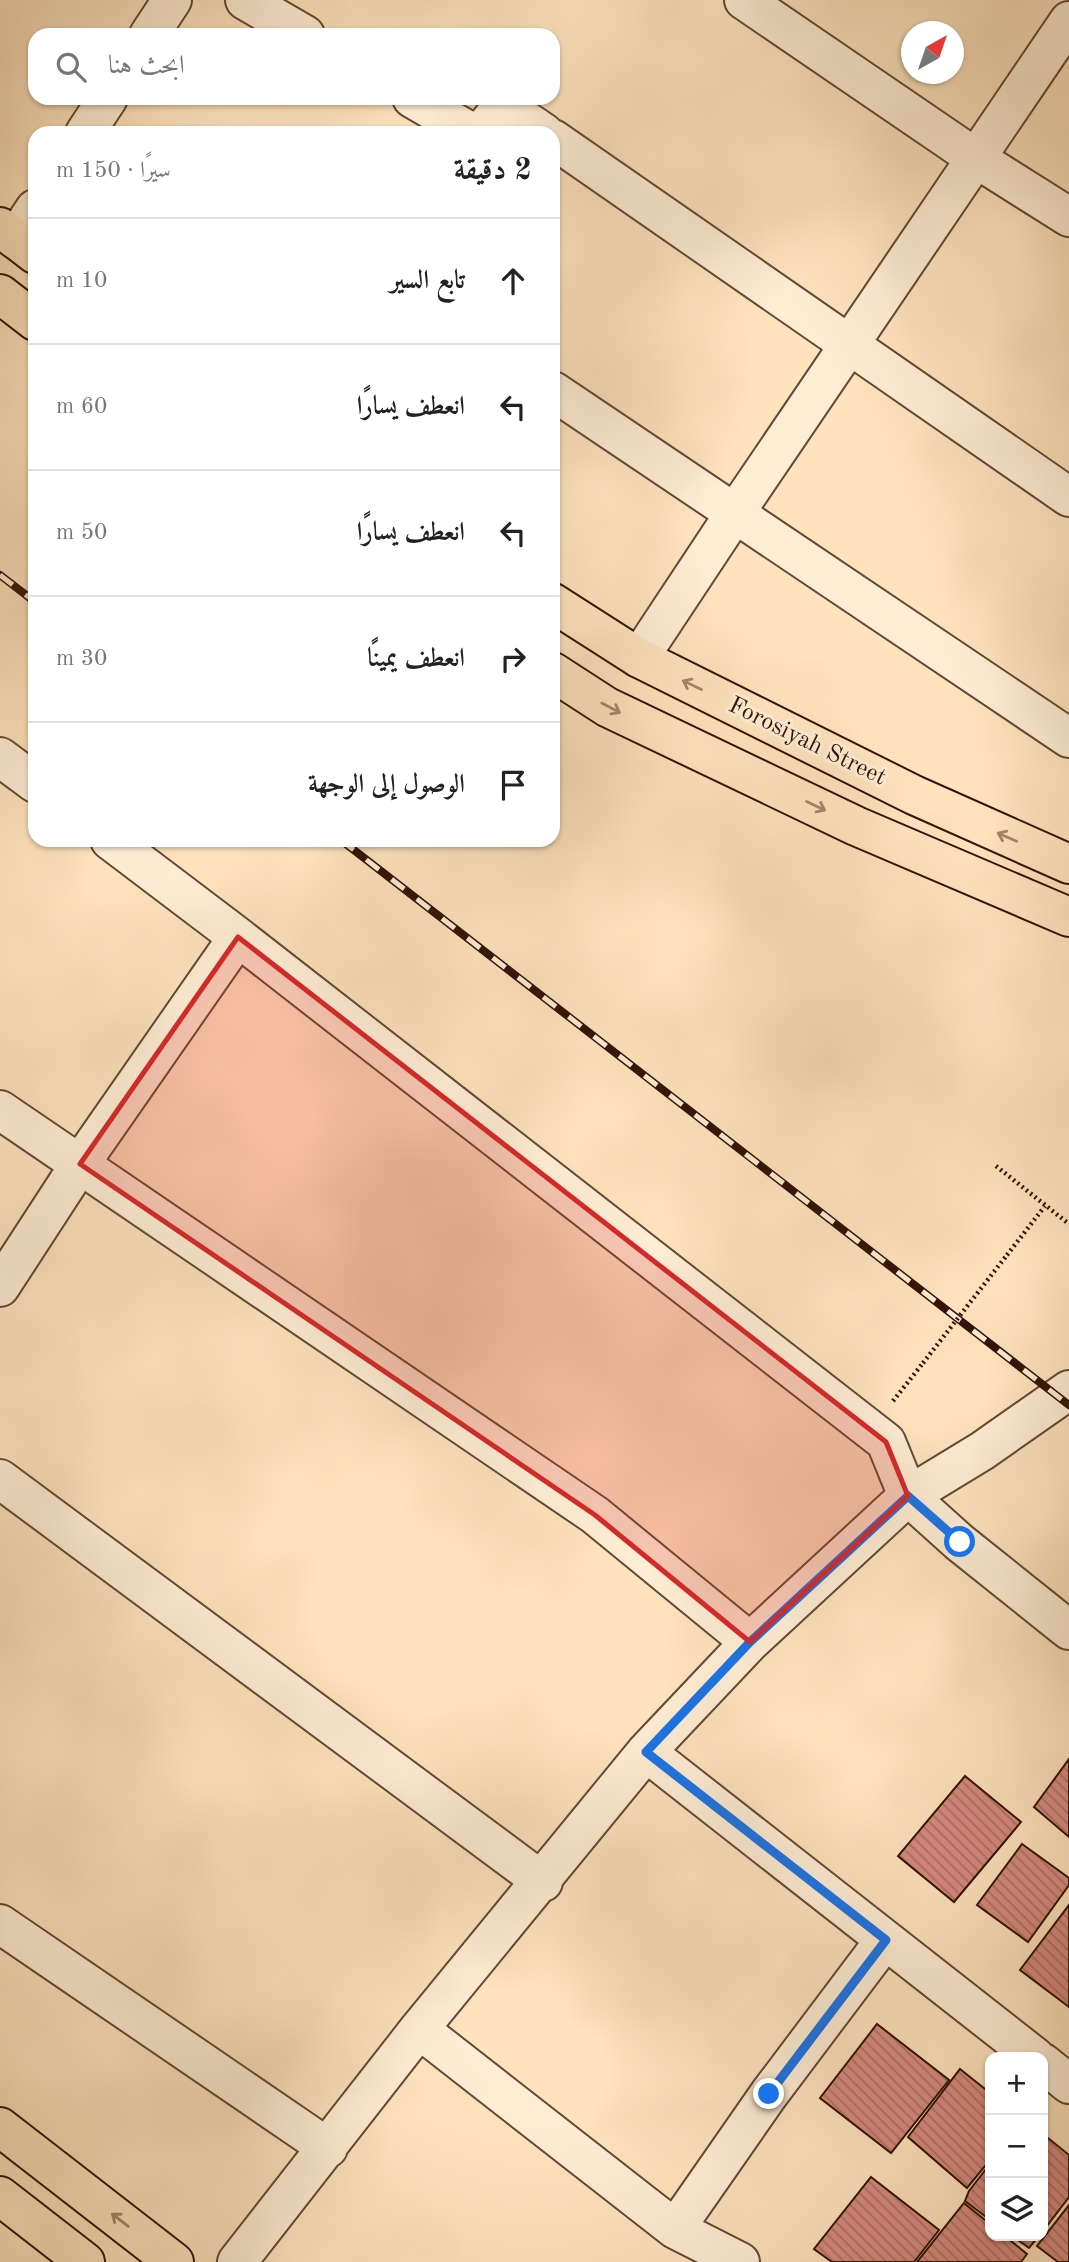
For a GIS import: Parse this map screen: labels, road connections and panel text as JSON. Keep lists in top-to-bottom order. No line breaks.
{"streets":{"main road":["Forosiyah Street"]},"north":"top right","page":{"search":"ابحث هنا","heading":["2 دقيقة","سيرًا · 150 m"],"list":[["تابع السير","10 m"],["انعطف يسارًا","60 m"],["انعطف يسارًا","50 m"],["انعطف يمينًا","30 m"],"الوصول إلى الوجهة"],"map_buttons":["+","−"]}}
